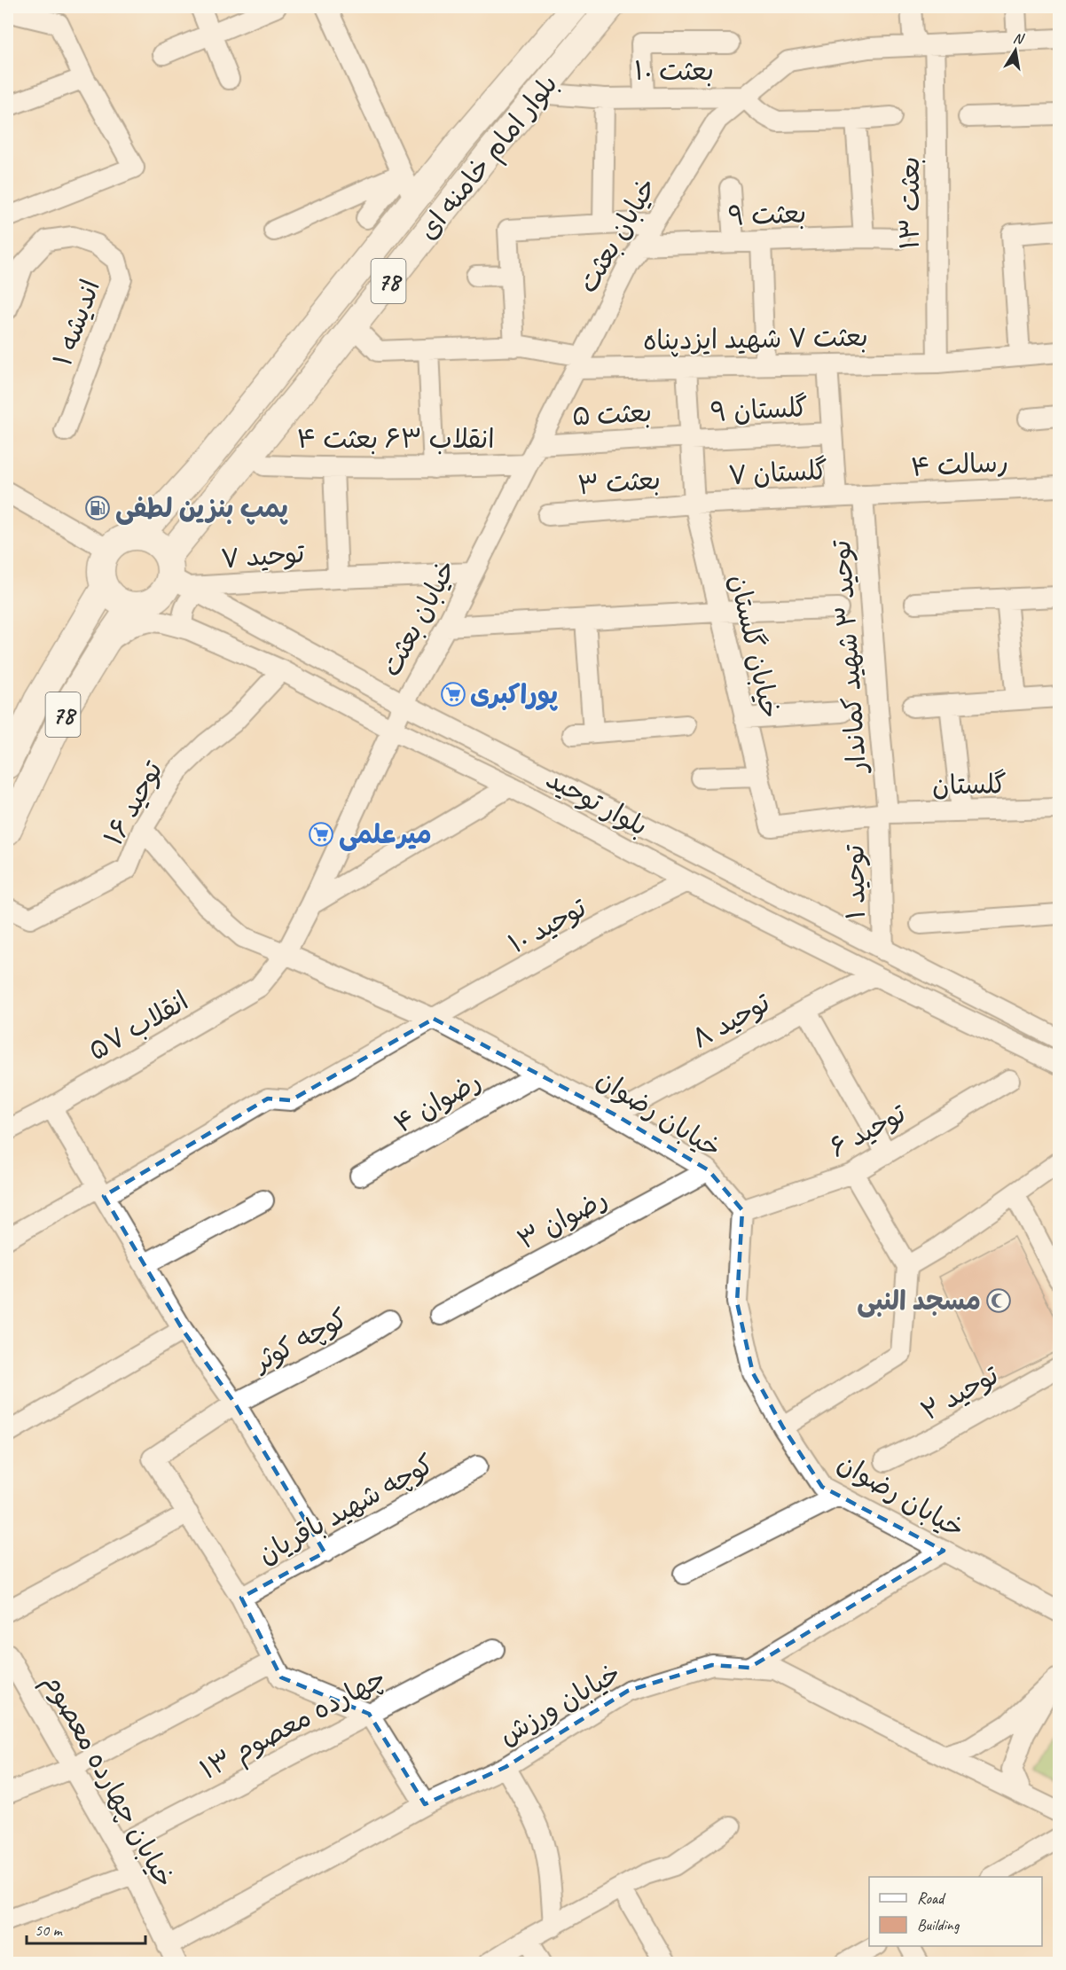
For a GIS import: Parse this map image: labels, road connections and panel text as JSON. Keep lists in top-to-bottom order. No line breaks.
{"streets":{"main road":["بلوار امام خامنه ای","78"],"street":["بعثت ۱۰","بعثت ۱۳","بعثت ۹","خیابان بعثت","اندیشه ۱","بعثت ۷ شهید ایزدپناه","گلستان ۹","بعثت ۵","انقلاب ۶۳ بعثت ۴","رسالت ۴","گلستان ۷","بعثت ۳","توحید ۷","خیابان گلستان","توحید ۳ شهید کماندار","گلستان","بلوار توحید","توحید ۱۶","توحید ۱","توحید ۱۰","توحید ۸","انقلاب ۵۷","رضوان ۴","خیابان رضوان","توحید ۶","رضوان ۳","کوچه کوثر","توحید ۲","کوچه شهید باقریان","خیابان ورزش","چهارده معصوم ۱۳","خیابان چهارده معصوم"]},"crossings":[["بعثت ۱۰","بلوار امام خامنه ای"],["بعثت ۱۰","خیابان بعثت"],["بلوار امام خامنه ای","78"],["بلوار امام خامنه ای","بعثت ۷ شهید ایزدپناه"],["بلوار امام خامنه ای","توحید ۷"],["بلوار امام خامنه ای","بلوار توحید"],["بعثت ۱۳","خیابان بعثت"],["بعثت ۱۳","بعثت ۷ شهید ایزدپناه"],["بعثت ۹","خیابان بعثت"],["خیابان بعثت","بعثت ۷ شهید ایزدپناه"],["خیابان بعثت","بعثت ۵"],["خیابان بعثت","انقلاب ۶۳ بعثت ۴"],["خیابان بعثت","توحید ۷"],["خیابان بعثت","بلوار توحید"],["خیابان بعثت","انقلاب ۵۷"],["78","توحید ۷"],["78","بلوار توحید"],["بعثت ۷ شهید ایزدپناه","خیابان گلستان"],["گلستان ۹","بعثت ۵"],["گلستان ۹","خیابان گلستان"],["بعثت ۵","خیابان گلستان"],["رسالت ۴","گلستان ۷"],["رسالت ۴","توحید ۳ شهید کماندار"],["گلستان ۷","بعثت ۳"],["گلستان ۷","خیابان گلستان"],["گلستان ۷","توحید ۳ شهید کماندار"],["بعثت ۳","خیابان گلستان"],["توحید ۷","بلوار توحید"],["خیابان گلستان","توحید ۳ شهید کماندار"],["خیابان گلستان","گلستان"],["خیابان گلستان","توحید ۱"],["توحید ۳ شهید کماندار","گلستان"],["توحید ۳ شهید کماندار","توحید ۱"],["گلستان","توحید ۱"],["بلوار توحید","توحید ۱۶"],["بلوار توحید","توحید ۱"],["بلوار توحید","توحید ۱۰"],["بلوار توحید","توحید ۸"],["توحید ۱۶","خیابان رضوان"],["توحید ۱۰","خیابان رضوان"],["توحید ۸","خیابان رضوان"],["انقلاب ۵۷","خیابان رضوان"],["رضوان ۴","خیابان رضوان"],["خیابان رضوان","توحید ۶"],["خیابان رضوان","رضوان ۳"],["خیابان ورزش","خیابان چهارده معصوم"],["چهارده معصوم ۱۳","خیابان چهارده معصوم"]],"places":{"fuel station":["پمپ بنزین لطفی"],"supermarket":["پوراکبری","میرعلمی"],"mosque":["مسجد النبی"]},"legend":["Road","Building"],"scale_bar":"50 m","north":"top"}
